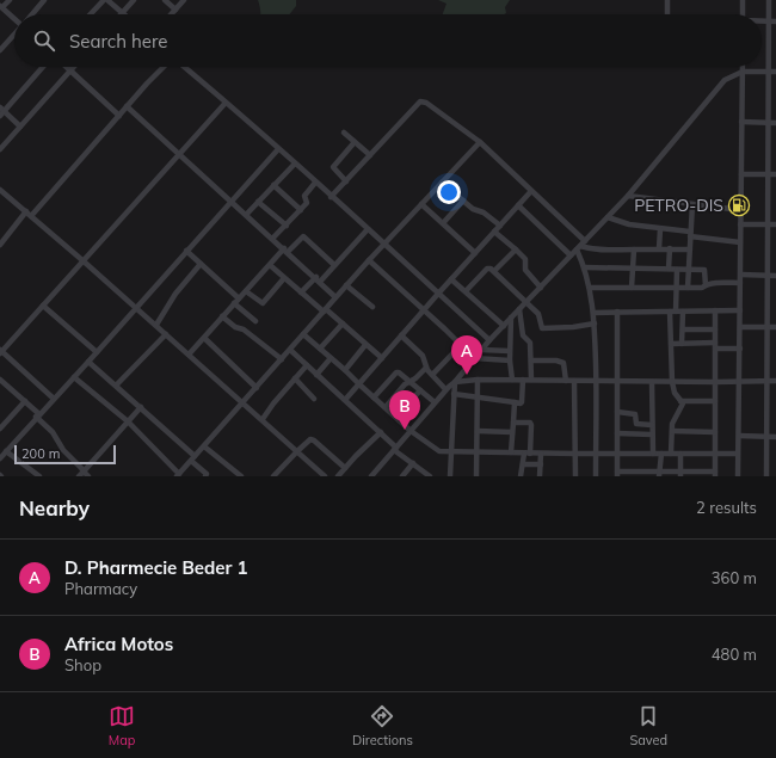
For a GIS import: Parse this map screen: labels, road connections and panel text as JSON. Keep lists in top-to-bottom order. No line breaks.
{"places":{"fuel station":["PETRO-DIS"]},"scale_bar":"200 m","page":{"search":"Search here","pins":["A","B"],"scale":"200 m","heading":["Nearby","2 results"],"list":[{"mark":"A","name":"D. Pharmecie Beder 1","note":"Pharmacy","value":"360 m"},{"mark":"B","name":"Africa Motos","note":"Shop","value":"480 m"}],"nav":["Map","Directions","Saved"]}}
